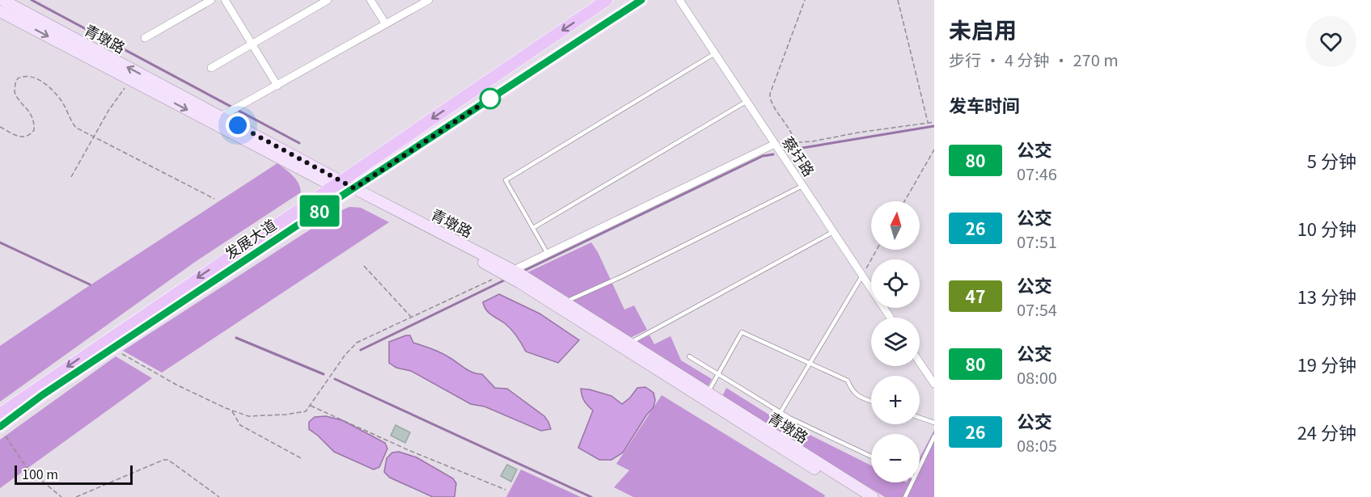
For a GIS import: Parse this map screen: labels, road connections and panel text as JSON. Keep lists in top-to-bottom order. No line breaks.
{"streets":{"main road":["青墩路","发展大道"],"street":["蔡圩路"]},"crossings":[["青墩路","发展大道"]],"lines":["bus line 80"],"scale_bar":"100 m","north":"top","page":{"on_map":"80","heading":[["未启用","步行 · 4 分钟 · 270 m"],"发车时间"],"list":[{"mark":"80","name":"公交","note":"07:46","value":"5 分钟"},{"mark":"26","name":"公交","note":"07:51","value":"10 分钟"},{"mark":"47","name":"公交","note":"07:54","value":"13 分钟"},{"mark":"80","name":"公交","note":"08:00","value":"19 分钟"},{"mark":"26","name":"公交","note":"08:05","value":"24 分钟"}],"map_buttons":["+","−"],"scale":"100 m"}}
